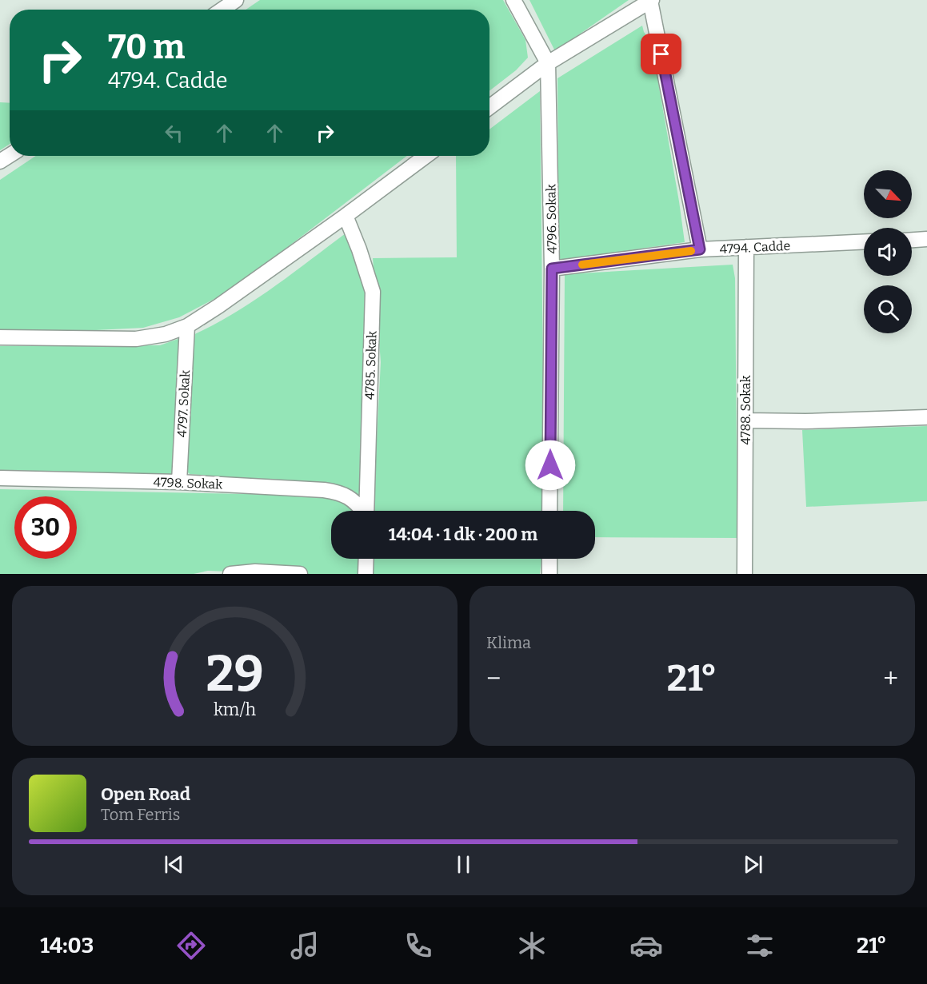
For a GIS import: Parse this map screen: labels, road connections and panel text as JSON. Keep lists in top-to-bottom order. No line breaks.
{"streets":{"street":["4796. Sokak","4794. Cadde","4785. Sokak","4797. Sokak","4788. Sokak","4798. Sokak"]},"crossings":[["4796. Sokak","4794. Cadde"],["4794. Cadde","4788. Sokak"],["4797. Sokak","4798. Sokak"]],"north":"bottom right","page":{"turn":["70 m","4794. Cadde"],"limit":"30","trip":"14:04 · 1 dk · 200 m","tile":"Klima","heat":["−","21°","+"],"song":["Open Road","Tom Ferris"],"tabs":["14:03","21°"],"gauge":["29","km/h"]}}
